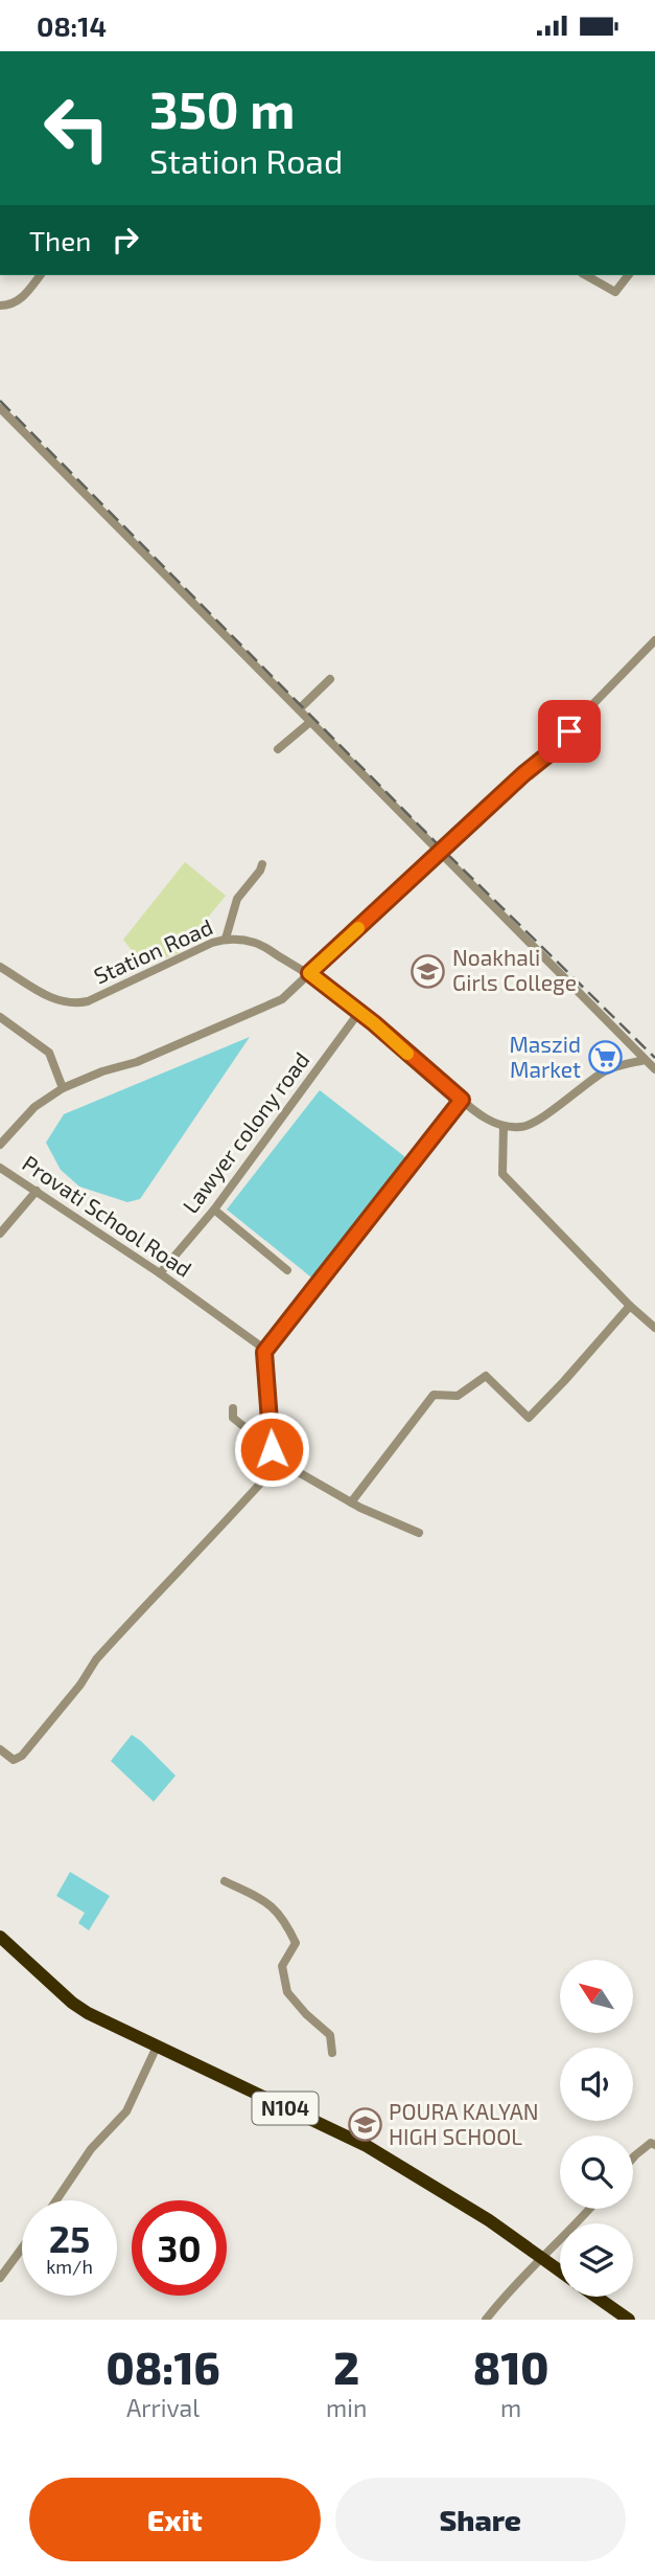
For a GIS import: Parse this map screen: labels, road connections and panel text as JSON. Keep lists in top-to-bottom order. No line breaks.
{"streets":{"highway":["N104"],"street":["Station Road","Lawyer colony road","Provati School Road"]},"crossings":[["Station Road","Lawyer colony road"],["Lawyer colony road","Provati School Road"]],"places":{"school or university":["Noakhali Girls College","POURA KALYAN HIGH SCHOOL"],"supermarket":["Maszid Market"]},"north":"top left","page":{"status":"08:14","turn":["350 m","Station Road"],"then":"Then","speed":"25 km/h","limit":"30","eta":["08:16","Arrival","2","min","810","m"],"buttons":["Exit","Share"]}}
